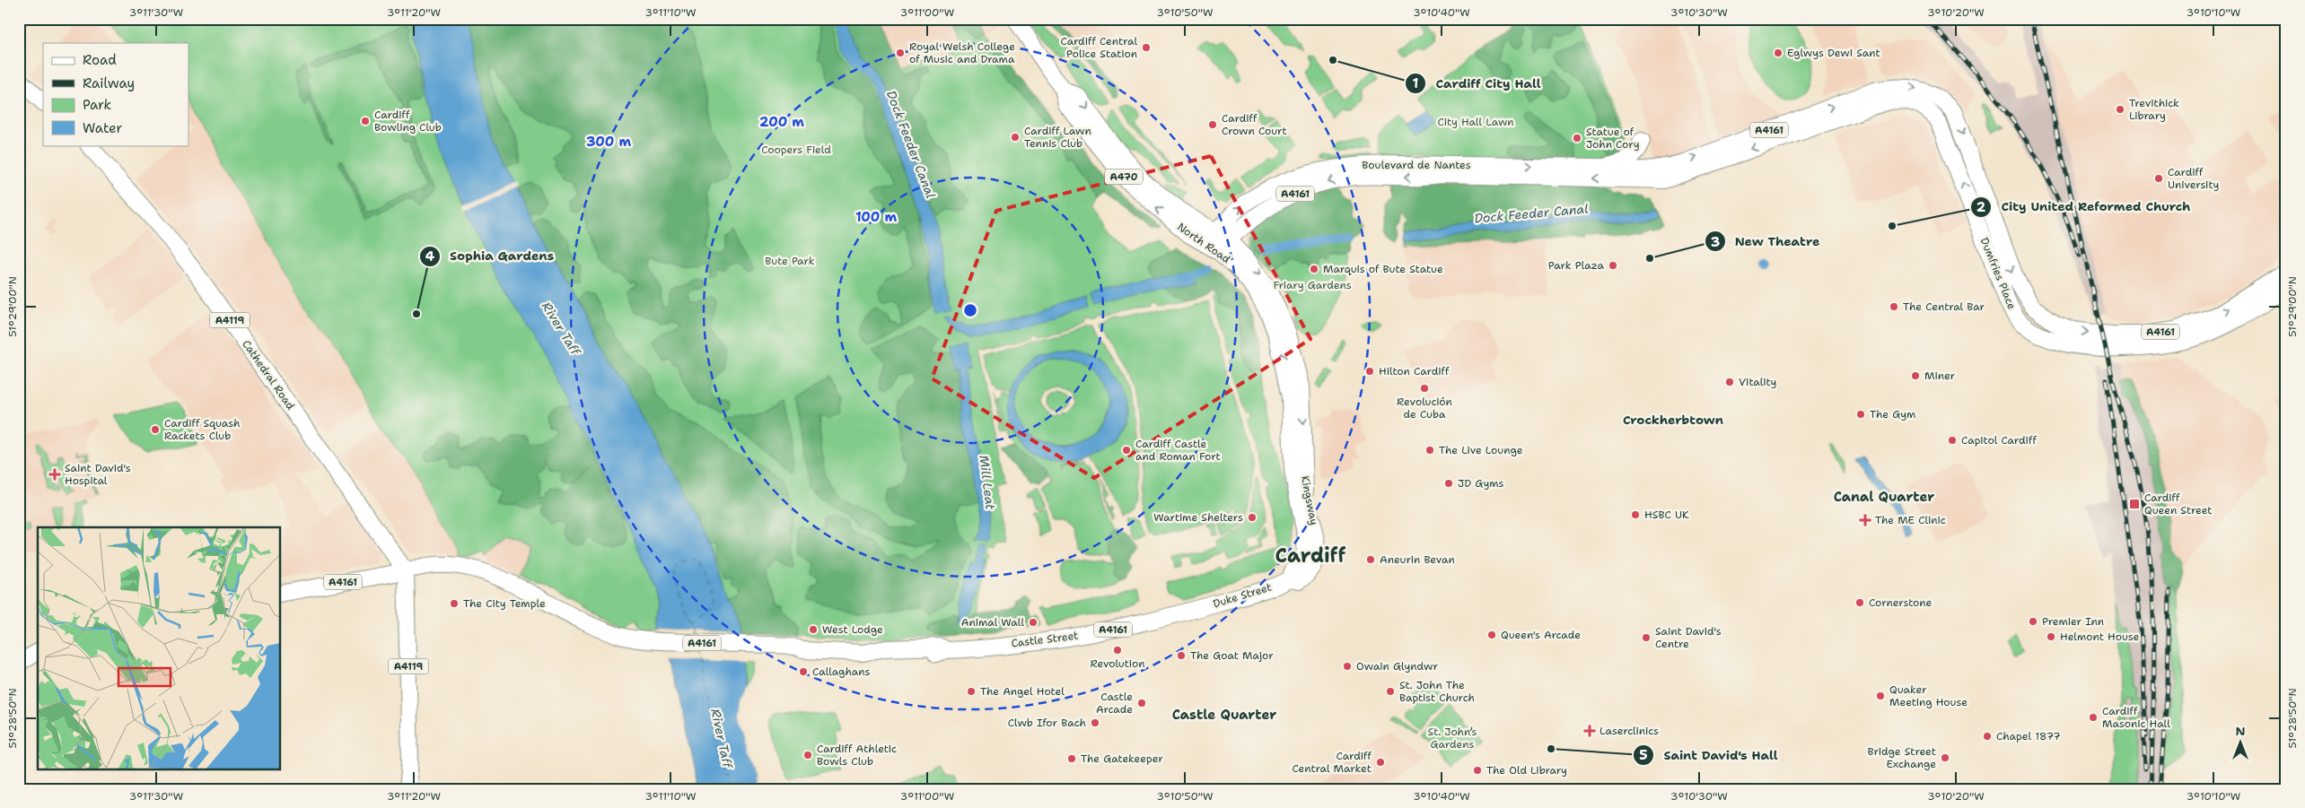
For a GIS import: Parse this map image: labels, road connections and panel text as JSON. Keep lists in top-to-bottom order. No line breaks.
{"streets":{"main road":["A4161","Boulevard de Nantes","A470","North Road","Dumfries Place","A4119","Cathedral Road","Kingsway","Duke Street","Castle Street"]},"crossings":[["A4161","A4119"],["A4161","Cathedral Road"],["A4161","Castle Street"],["Boulevard de Nantes","North Road"],["Boulevard de Nantes","Dumfries Place"],["North Road","Kingsway"],["A4119","Cathedral Road"],["A4119","Castle Street"],["Cathedral Road","Castle Street"],["Kingsway","Duke Street"],["Duke Street","Castle Street"]],"districts":["Crockherbtown","Canal Quarter","Cardiff","Castle Quarter"],"water":["Dock Feeder Canal","River Taff","Mill Leat"],"parks":["City Hall Lawn","Coopers Field","Bute Park","Friary Gardens","St. John’s Gardens"],"places":{"other":["Cardiff Central Police Station","Royal Welsh College of Music and Drama","Eglwys Dewi Sant","Cardiff City Hall","Trevithick Library","Cardiff Bowling Club","Cardiff Crown Court","Cardiff Lawn Tennis Club","Statue of John Cory","Cardiff University","City United Reformed Church","New Theatre","Park Plaza","Marquis of Bute Statue","The Central Bar","Sophia Gardens","Hilton Cardiff","Miner","Vitality","Revolución de Cuba","The Gym","Cardiff Squash Rackets Club","Capitol Cardiff","Cardiff Castle and Roman Fort","The Live Lounge","JD Gyms","HSBC UK","Wartime Shelters","Aneurin Bevan","Cornerstone","The City Temple","Premier Inn","Animal Wall","West Lodge","Queen's Arcade","Helmont House","Saint David's Centre","Revolution","The Goat Major","Owain Glyndwr","Callaghans","The Angel Hotel","St. John The Baptist Church","Quaker Meeting House","Castle Arcade","Cardiff Masonic Hall","Clwb Ifor Bach","Chapel 1877","Saint David's Hall","Cardiff Athletic Bowls Club","Bridge Street Exchange","The Gatekeeper","Cardiff Central Market","The Old Library"],"health":["Saint David's Hospital","The ME Clinic","Laserclinics"],"transit":["Cardiff Queen Street"]},"legend":["Road","Railway","Park","Water"],"north":"top","coordinates":["3°11'30\"W","3°11'20\"W","3°11'10\"W","3°11'00\"W","3°10'50\"W","3°10'40\"W","3°10'30\"W","3°10'20\"W","3°10'10\"W","51°29'00\"N","51°28'50\"N"],"rings":["200 m","300 m","100 m"]}
